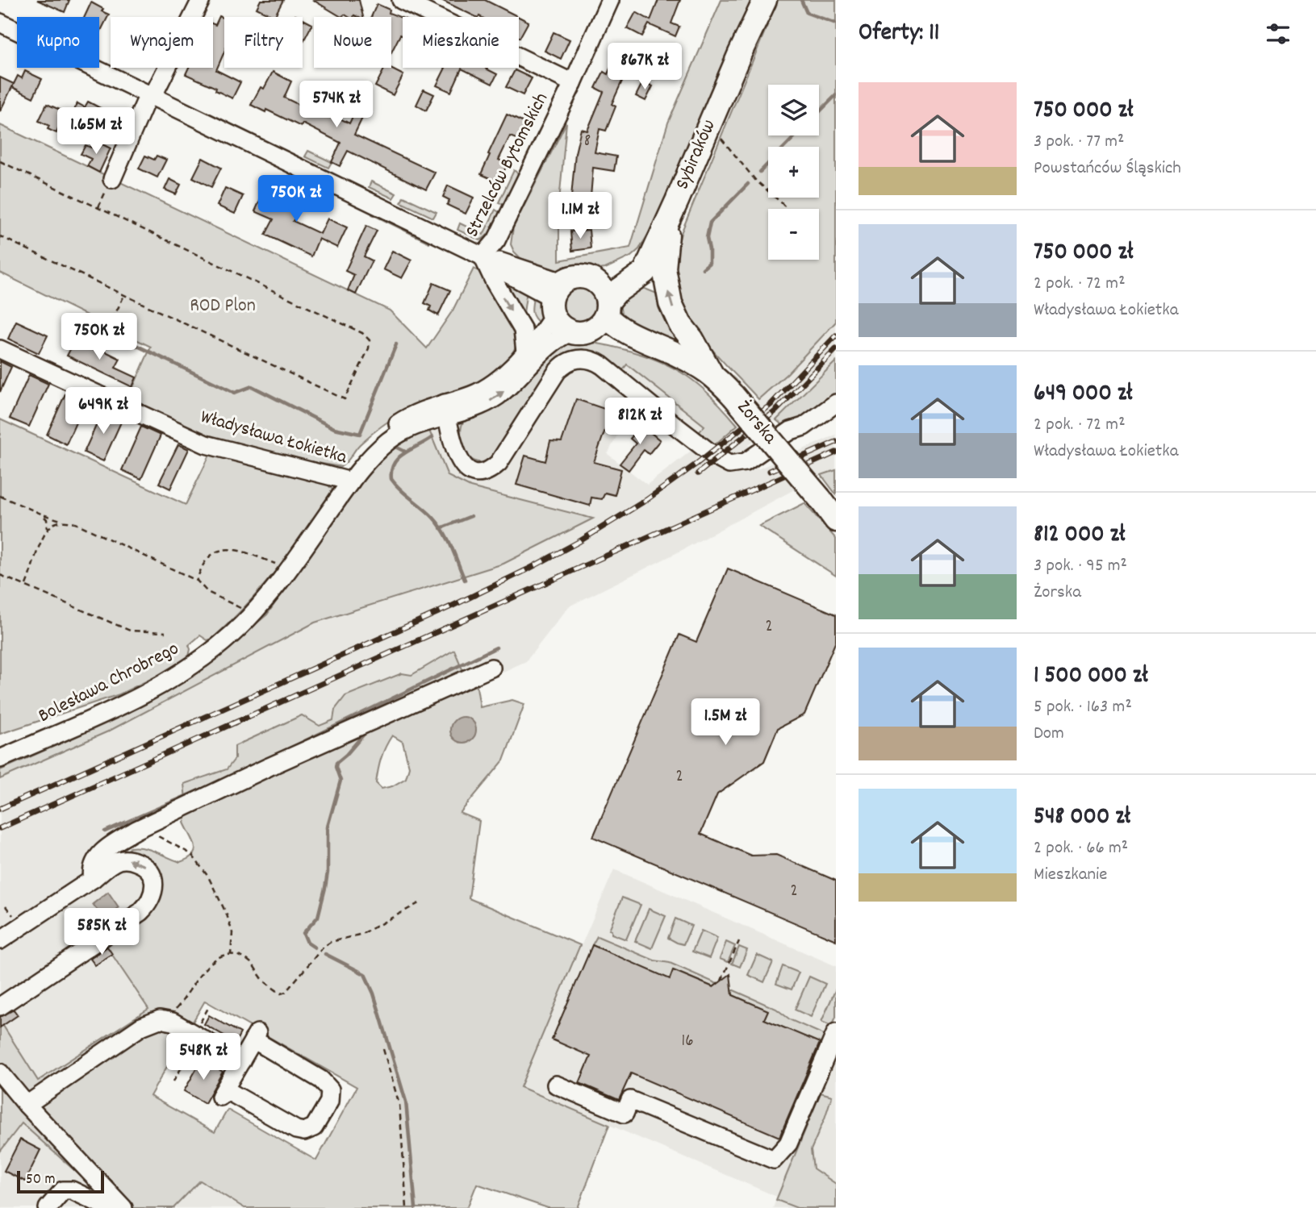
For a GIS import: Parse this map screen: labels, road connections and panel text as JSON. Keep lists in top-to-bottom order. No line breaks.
{"streets":{"main road":["Sybiraków","Żorska"],"street":["Strzelców Bytomskich","Władysława Łokietka","Bolesława Chrobrego"]},"crossings":[["Sybiraków","Żorska"],["Sybiraków","Bolesława Chrobrego"],["Żorska","Bolesława Chrobrego"],["Władysława Łokietka","Bolesława Chrobrego"]],"parks":["ROD Plon"],"house_numbers":["8","2","2","2","16"],"scale_bar":"50 m","page":{"heading":"Oferty: 11","chip":["Kupno","Wynajem","Filtry","Nowe","Mieszkanie"],"price":["867K zł","574K zł","1.65M zł","750K zł","1.1M zł","750K zł","649K zł","812K zł","1.5M zł","585K zł","548K zł"],"list":[{"name":"750 000 zł","note":"3 pok. · 77 m² · Powstańców Śląskich"},{"name":"750 000 zł","note":"2 pok. · 72 m² · Władysława Łokietka"},{"name":"649 000 zł","note":"2 pok. · 72 m² · Władysława Łokietka"},{"name":"812 000 zł","note":"3 pok. · 95 m² · Żorska"},{"name":"1 500 000 zł","note":"5 pok. · 163 m² · Dom"},{"name":"548 000 zł","note":"2 pok. · 66 m² · Mieszkanie"}],"map_buttons":["+","−"],"scale":"50 m"}}
